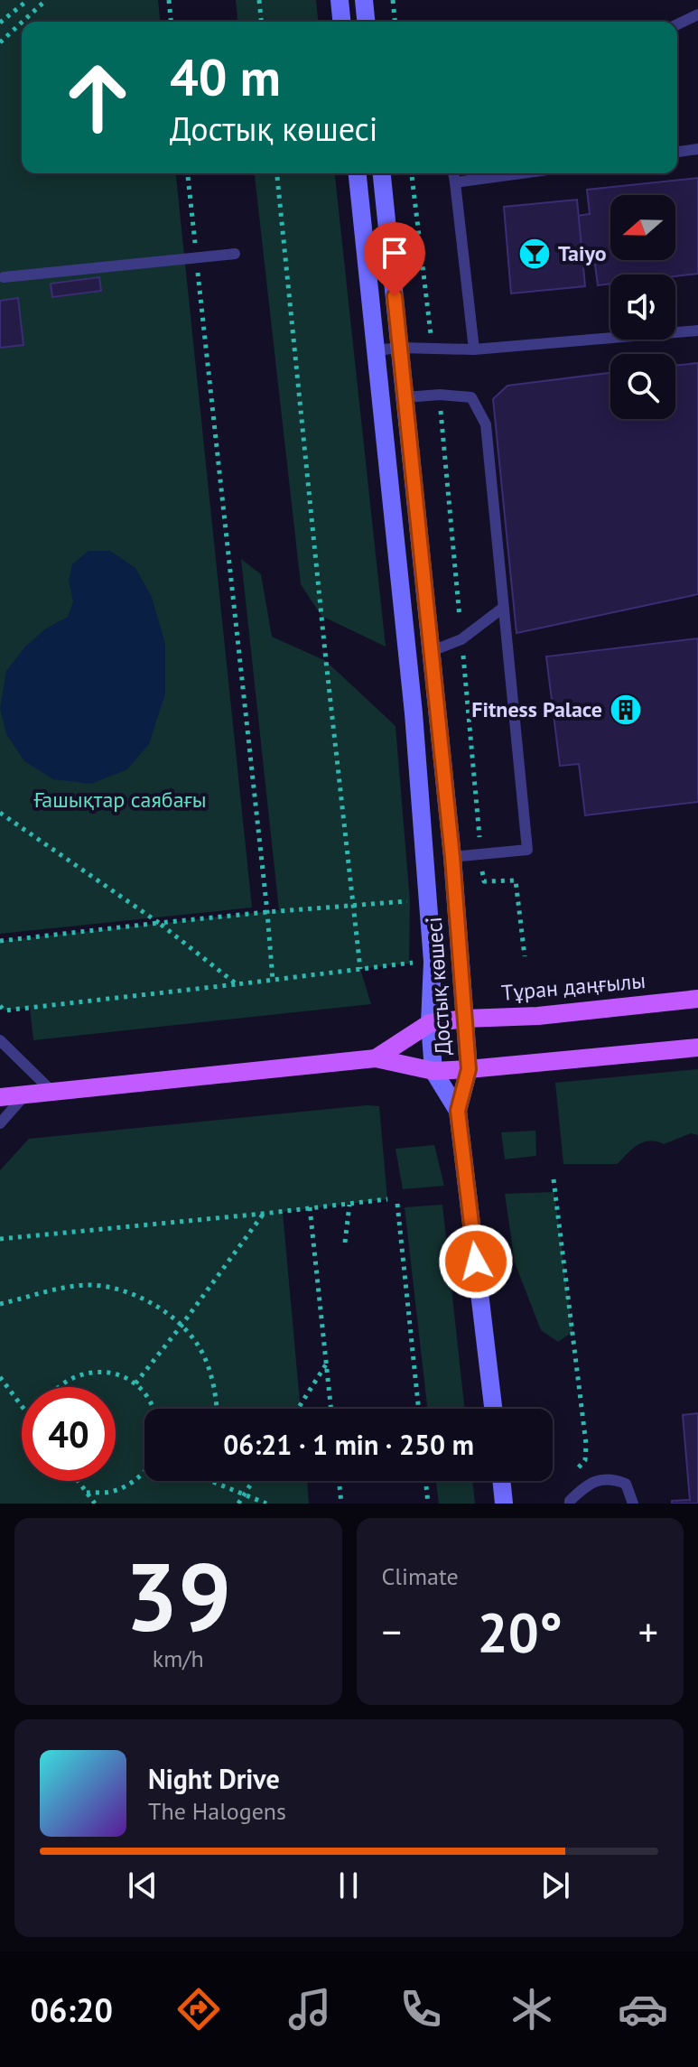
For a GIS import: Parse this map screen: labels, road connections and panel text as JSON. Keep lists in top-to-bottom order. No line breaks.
{"streets":{"main road":["Тұран даңғылы"],"street":["Достық көшесі"]},"crossings":[["Достық көшесі","Тұран даңғылы"]],"parks":["Ғашықтар саябағы"],"places":{"bar":["Taiyo"],"building":["Fitness Palace"]},"north":"left","page":{"turn":["40 m","Достық көшесі"],"limit":"40","trip":"06:21 · 1 min · 250 m","tile":[["39","km/h"],"Climate"],"heat":["−","20°","+"],"song":["Night Drive","The Halogens"],"tabs":"06:20"}}
